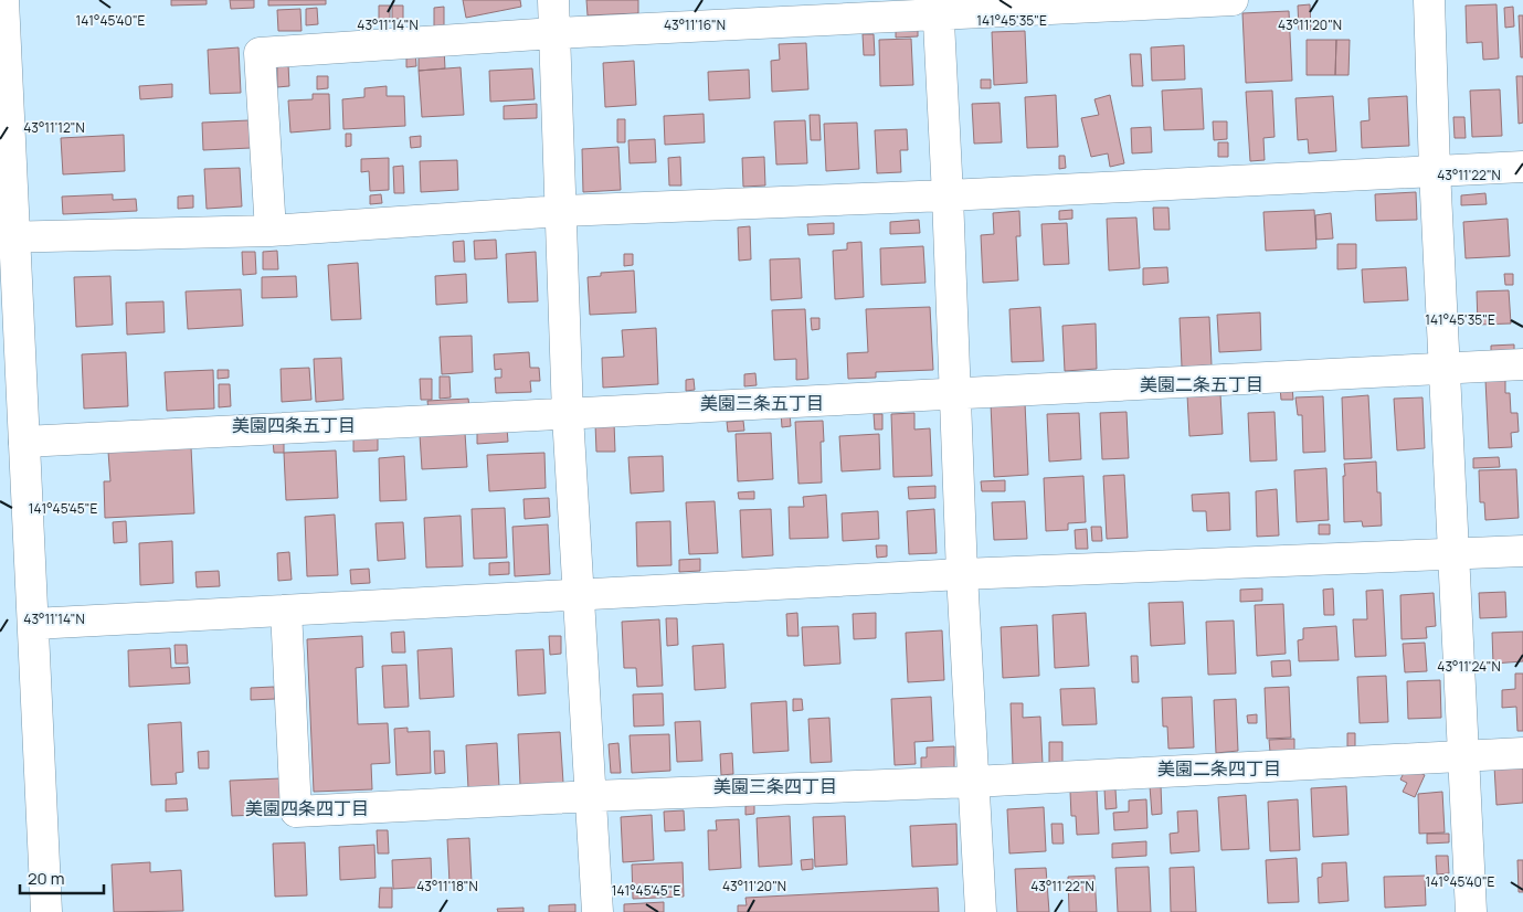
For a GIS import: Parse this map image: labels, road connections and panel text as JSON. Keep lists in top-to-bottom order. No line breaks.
{"districts":["美園二条五丁目","美園三条五丁目","美園四条五丁目","美園二条四丁目","美園三条四丁目","美園四条四丁目"],"scale_bar":"20 m","coordinates":["141°45'40\"E","141°45'35\"E","43°11'14\"N","43°11'16\"N","43°11'20\"N","43°11'12\"N","43°11'22\"N","141°45'45\"E","43°11'24\"N","43°11'18\"N"]}
